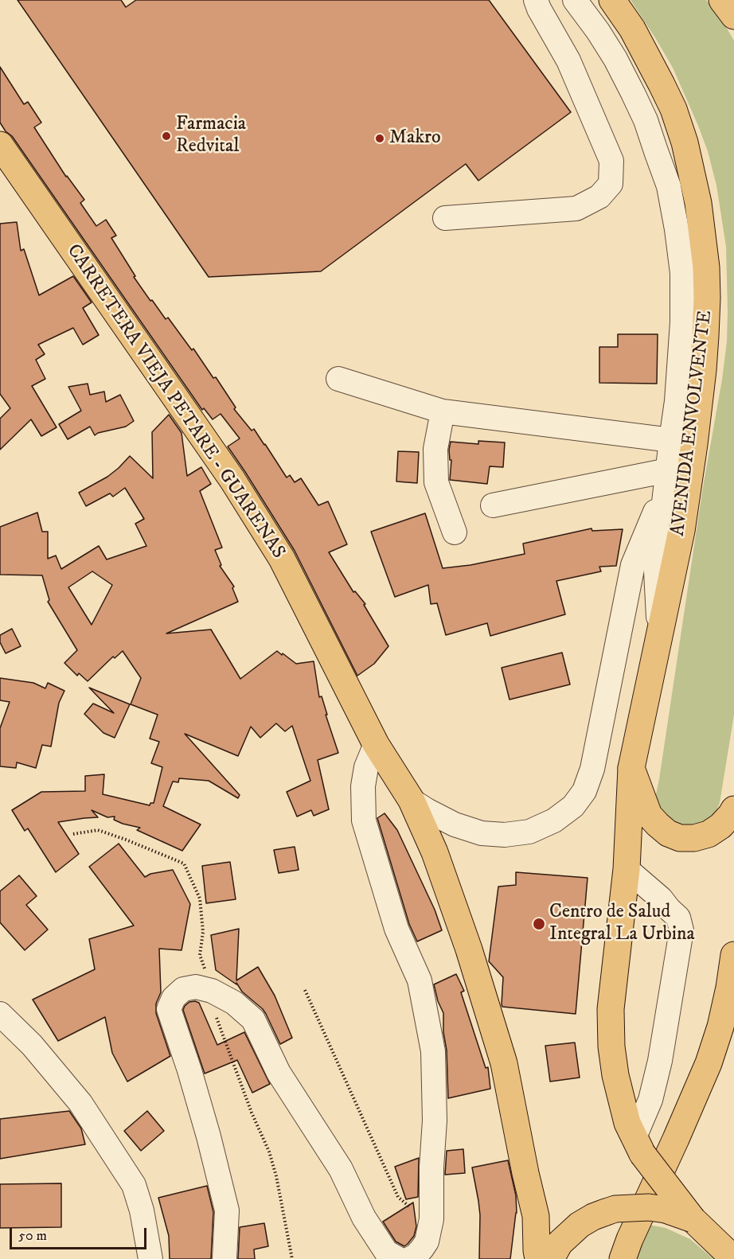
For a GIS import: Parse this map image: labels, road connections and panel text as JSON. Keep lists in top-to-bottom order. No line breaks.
{"streets":{"main road":["CARRETERA VIEJA PETARE - GUARENAS","AVENIDA ENVOLVENTE"]},"crossings":[["CARRETERA VIEJA PETARE - GUARENAS","AVENIDA ENVOLVENTE"]],"places":["Farmacia Redvital","Makro","Centro de Salud Integral La Urbina"],"scale_bar":"50 m"}
